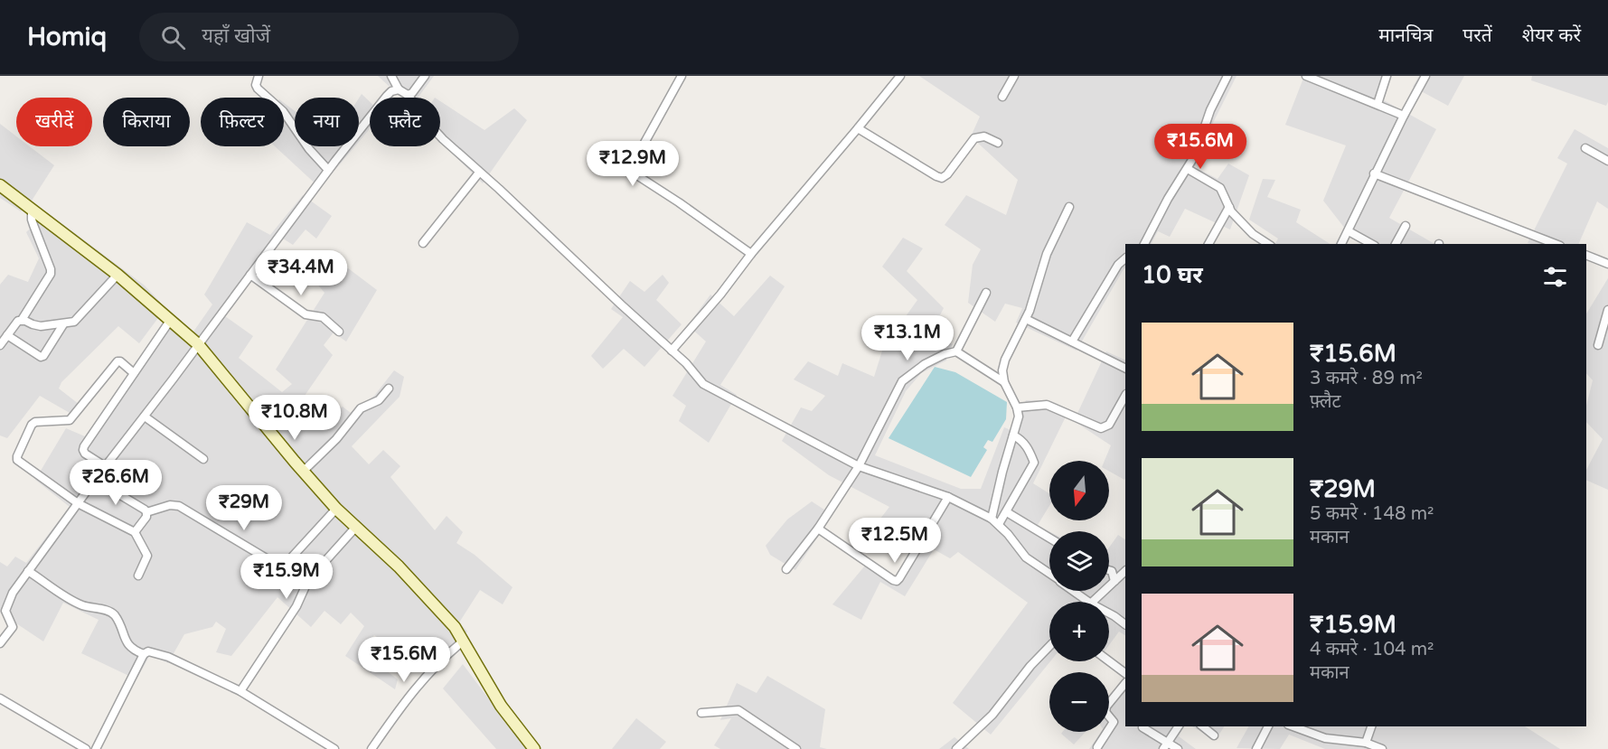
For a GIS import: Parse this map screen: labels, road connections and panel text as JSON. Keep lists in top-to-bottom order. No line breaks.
{"north":"bottom","page":{"header":"Homiq","search":"यहाँ खोजें","nav":["मानचित्र","परतें","शेयर करें"],"chip":["खरीदें","किराया","फ़िल्टर","नया","फ़्लैट"],"price":["₹15.6M","₹12.9M","₹34.4M","₹13.1M","₹10.8M","₹26.6M","₹29M","₹12.5M","₹15.9M","₹15.6M"],"heading":"10 घर","list":[{"name":"₹15.6M","note":"3 कमरे · 89 m² · फ़्लैट"},{"name":"₹29M","note":"5 कमरे · 148 m² · मकान"},{"name":"₹15.9M","note":"4 कमरे · 104 m² · मकान"}],"map_buttons":["+","−"]}}
